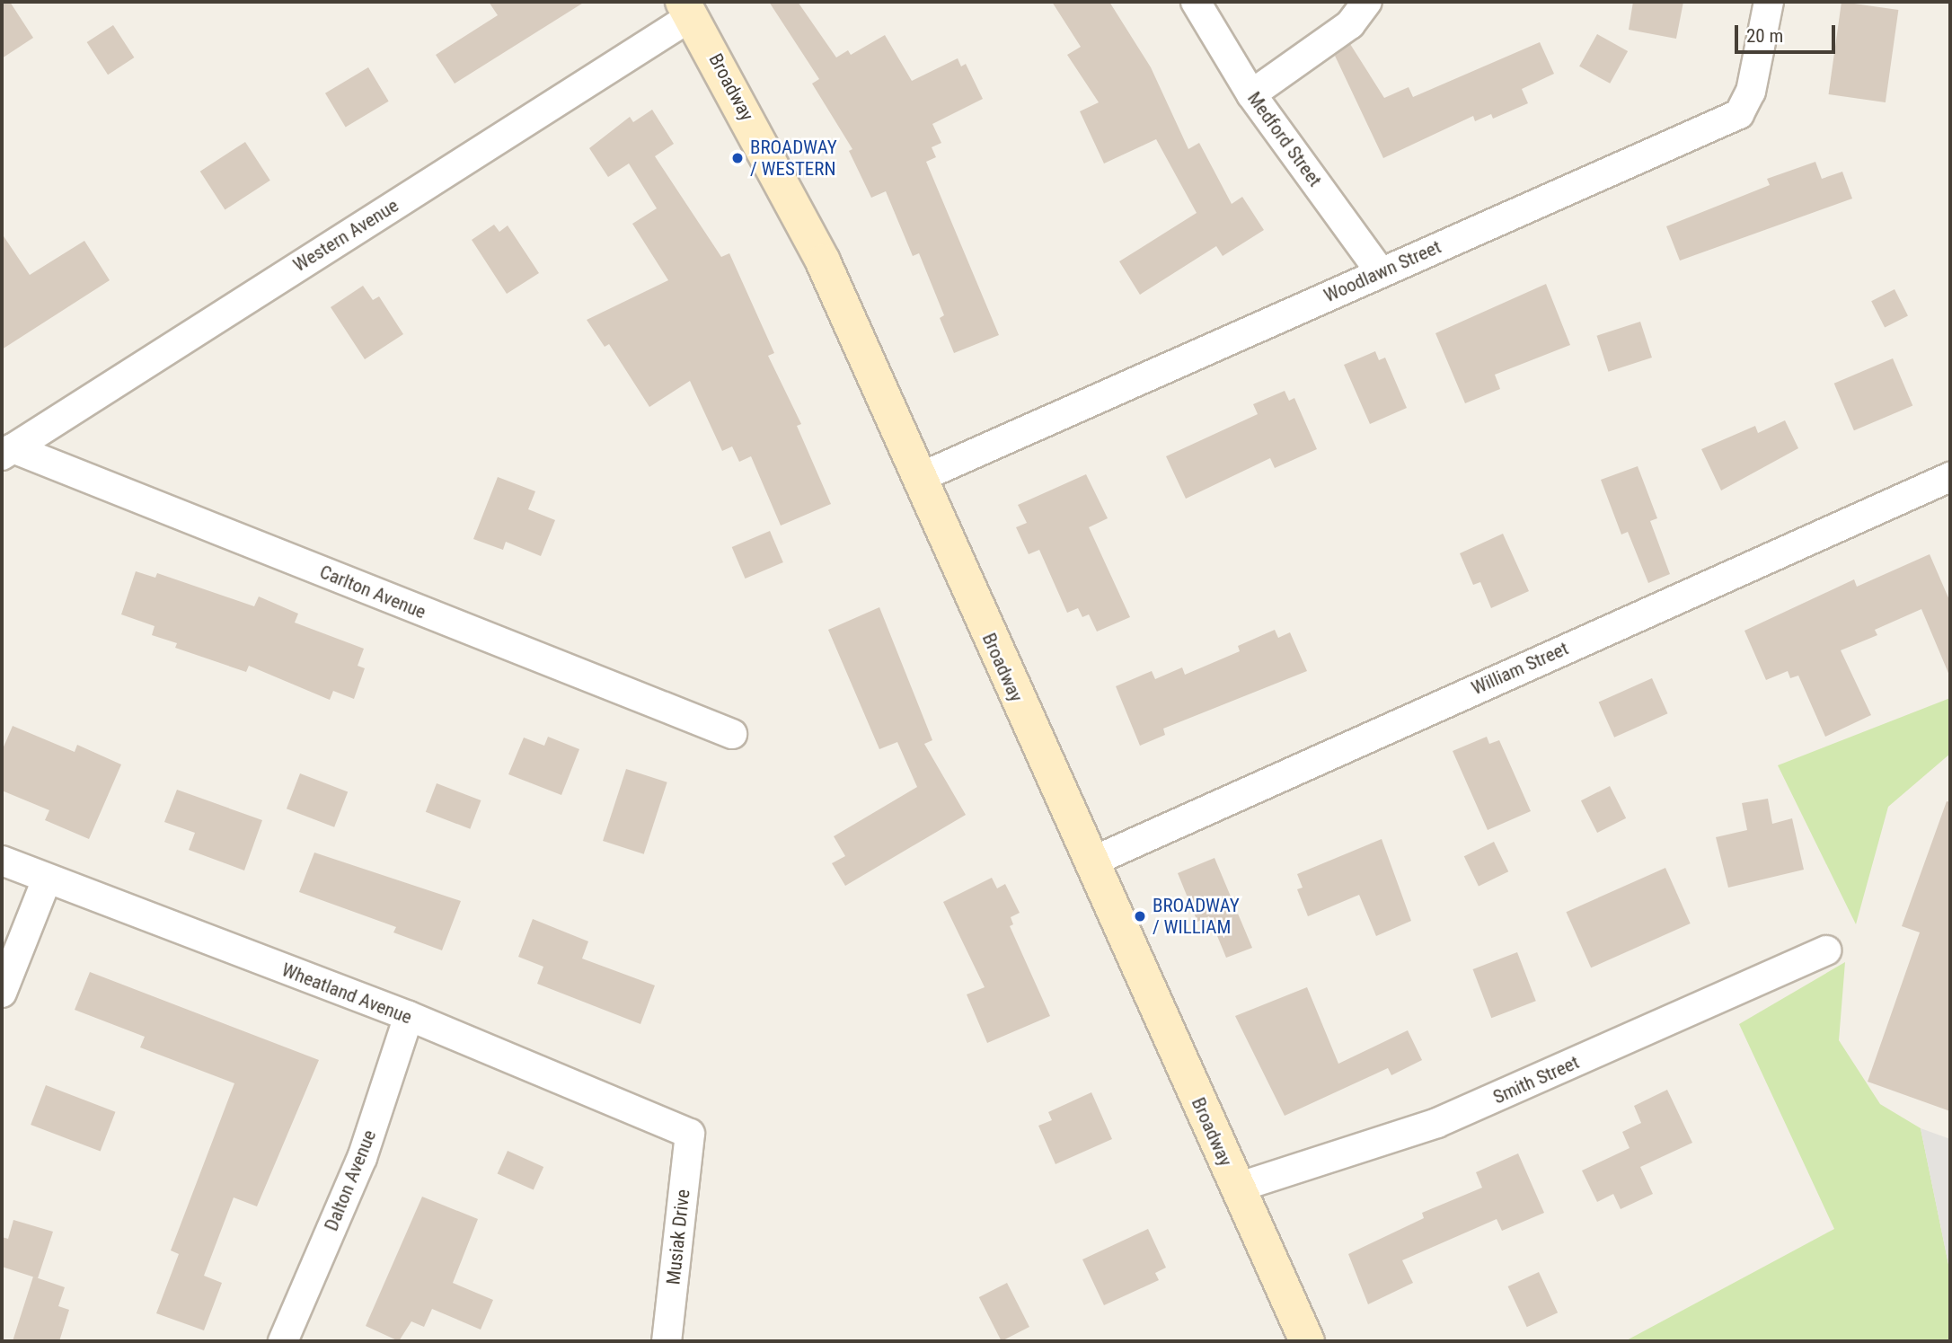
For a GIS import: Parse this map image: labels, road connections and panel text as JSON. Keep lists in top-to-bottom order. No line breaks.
{"streets":{"main road":["Broadway"],"street":["Medford Street","Western Avenue","Woodlawn Street","Carlton Avenue","William Street","Wheatland Avenue","Smith Street","Dalton Avenue","Musiak Drive"]},"crossings":[["Broadway","Western Avenue"],["Broadway","Woodlawn Street"],["Broadway","William Street"],["Broadway","Smith Street"],["Medford Street","Woodlawn Street"],["Western Avenue","Carlton Avenue"],["Wheatland Avenue","Dalton Avenue"],["Wheatland Avenue","Musiak Drive"]],"places":["BROADWAY / WESTERN","BROADWAY / WILLIAM"],"scale_bar":"20 m"}
